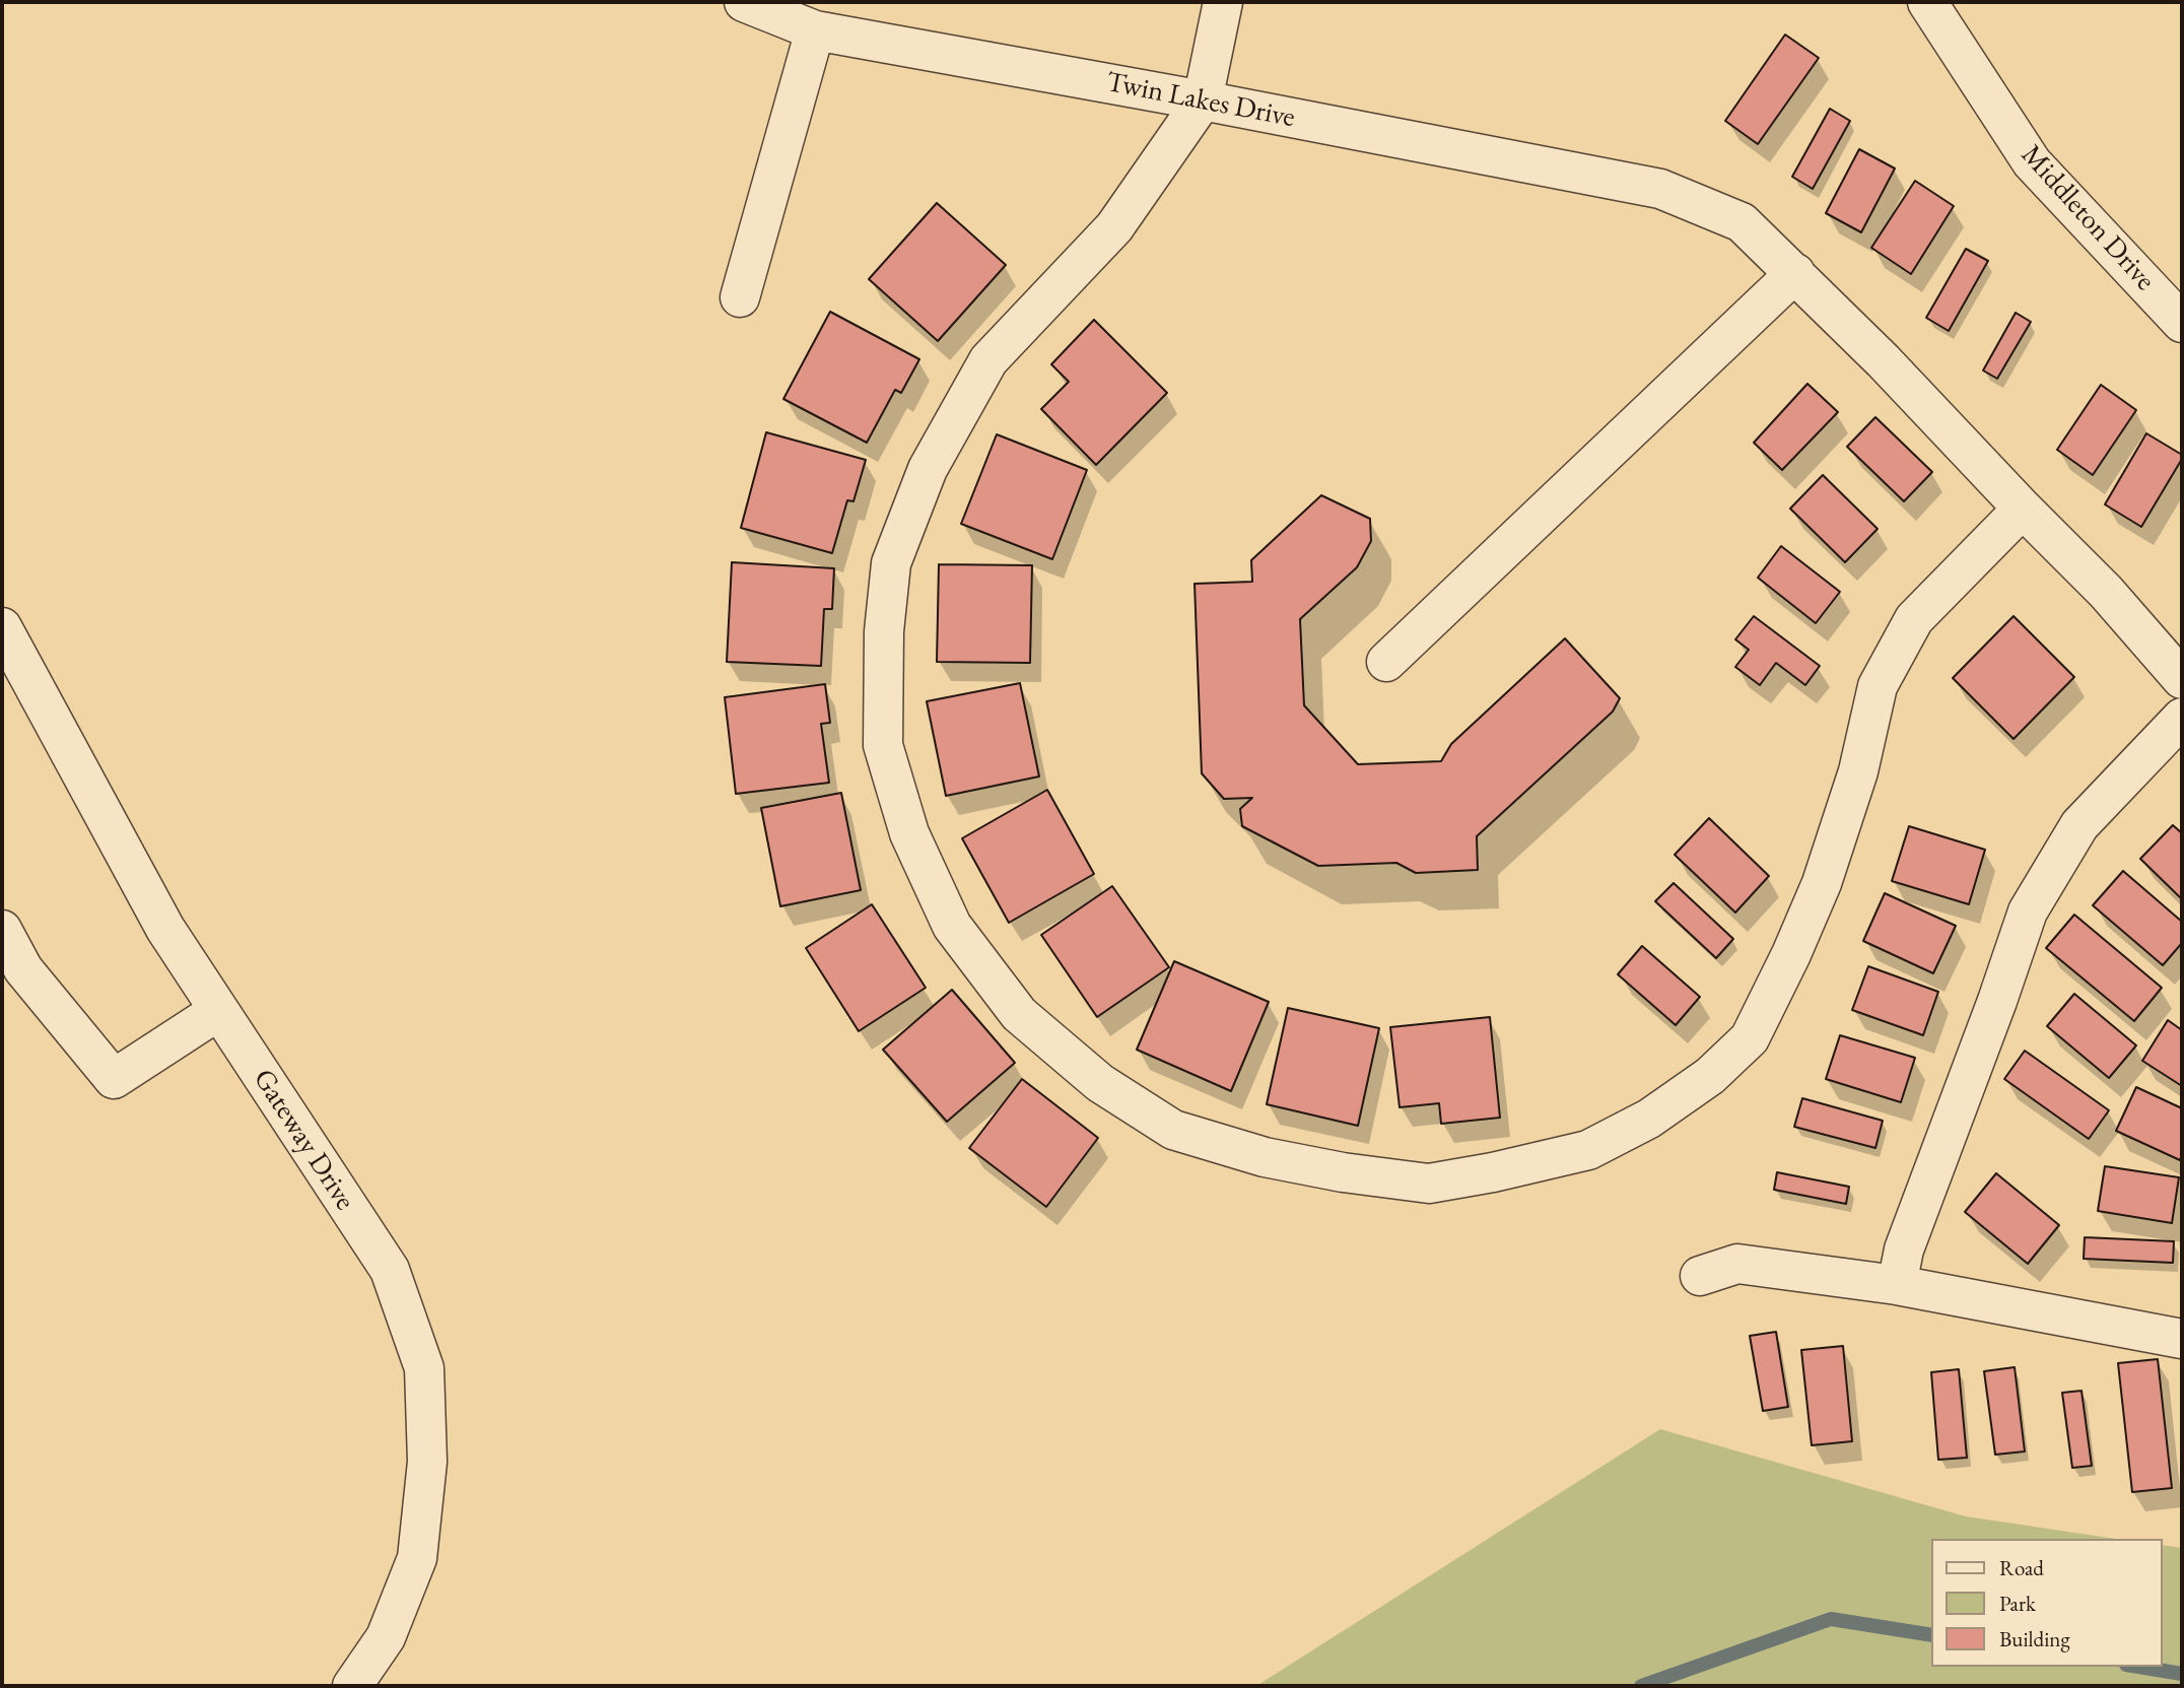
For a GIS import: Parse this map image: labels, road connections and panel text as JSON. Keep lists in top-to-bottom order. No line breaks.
{"streets":{"street":["Twin Lakes Drive","Middleton Drive","Gateway Drive"]},"legend":["Road","Park","Building"]}
